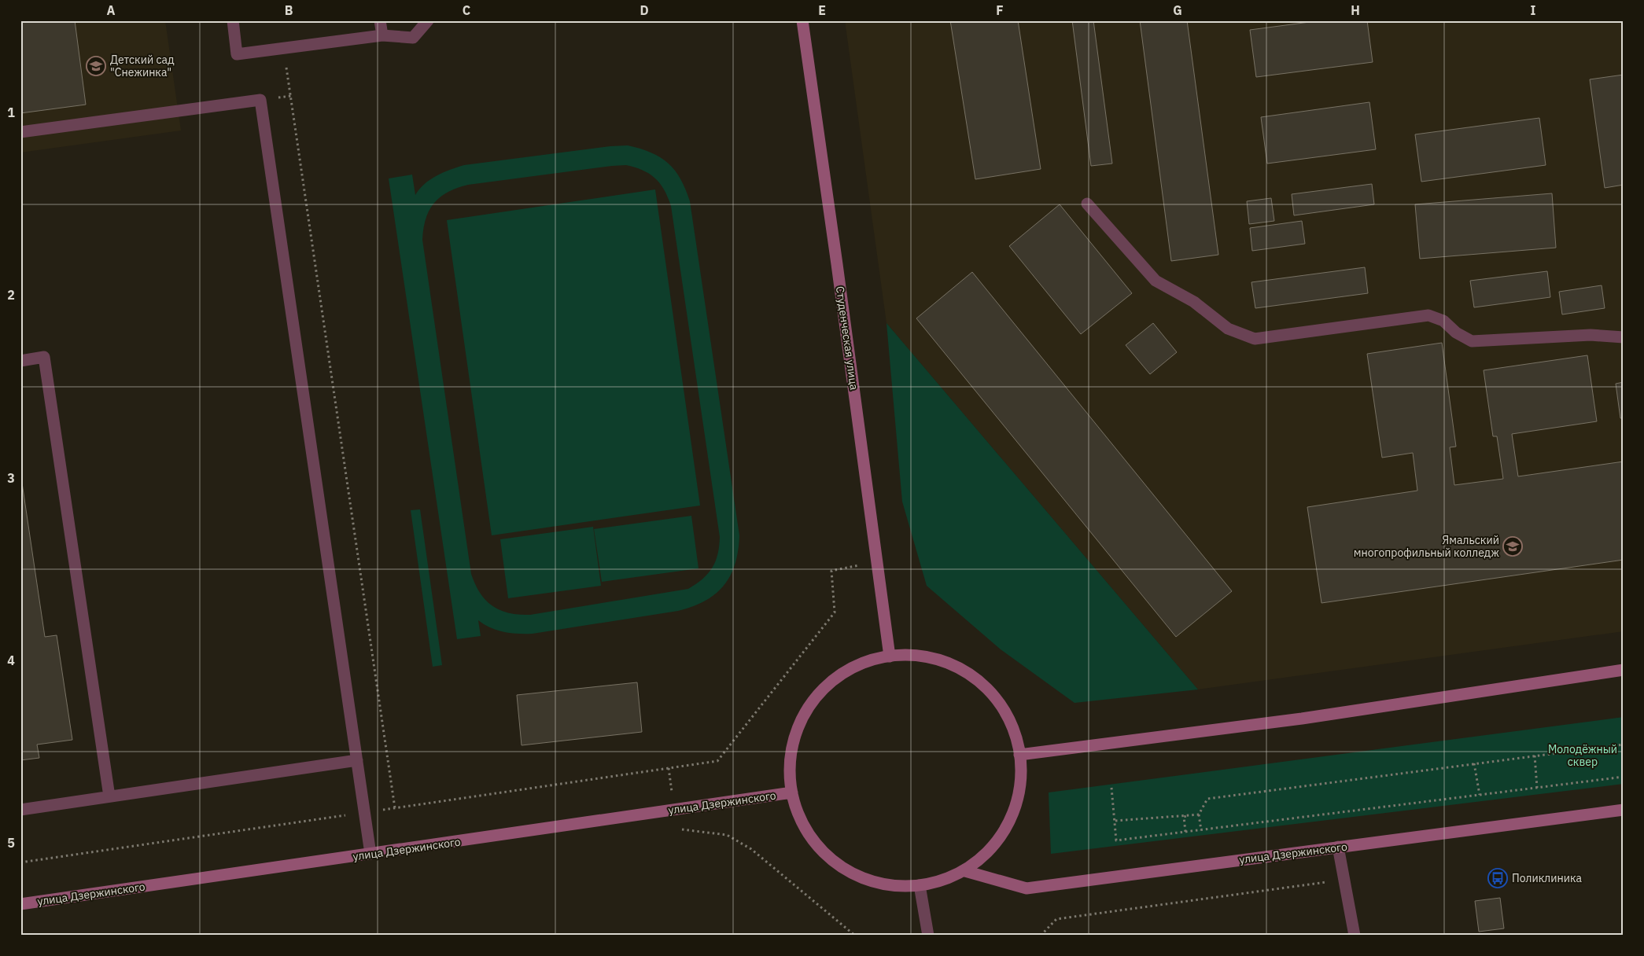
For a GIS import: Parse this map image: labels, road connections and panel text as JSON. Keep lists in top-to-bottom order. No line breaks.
{"streets":{"street":["Студенческая улица","улица Дзержинского"]},"parks":["Молодёжный сквер"],"places":{"school or university":["Детский сад \"Снежинка\"","Ямальский многопрофильный колледж"],"bus stop":["Поликлиника"]},"grid":{"columns":["A","B","C","D","E","F","G","H","I"],"rows":["1","2","3","4","5"]}}
